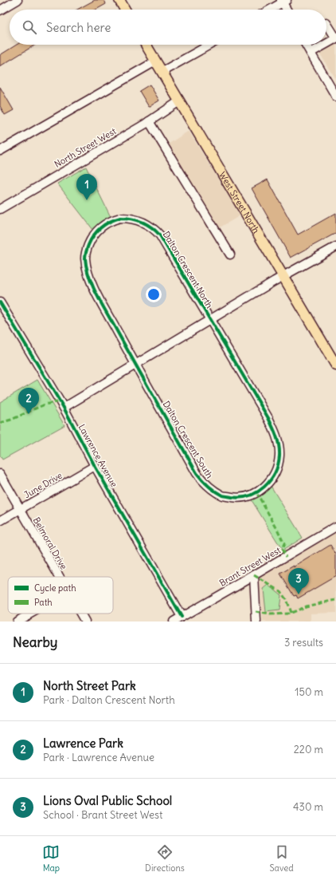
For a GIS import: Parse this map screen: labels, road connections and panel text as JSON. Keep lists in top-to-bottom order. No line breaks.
{"streets":{"main road":["West Street North"],"street":["North Street West","Dalton Crescent North","Dalton Crescent South","Lawrence Avenue","June Drive","Belmoral Drive","Brant Street West"]},"crossings":[["North Street West","West Street North"],["Dalton Crescent North","Dalton Crescent South"],["Lawrence Avenue","June Drive"],["Lawrence Avenue","Brant Street West"],["June Drive","Belmoral Drive"]],"legend":["Cycle path","Path"],"page":{"search":"Search here","pins":["1","2","3"],"heading":["Nearby","3 results"],"list":[{"mark":"1","name":"North Street Park","note":"Park · Dalton Crescent North","value":"150 m"},{"mark":"2","name":"Lawrence Park","note":"Park · Lawrence Avenue","value":"220 m"},{"mark":"3","name":"Lions Oval Public School","note":"School · Brant Street West","value":"430 m"}],"nav":["Map","Directions","Saved"]}}
